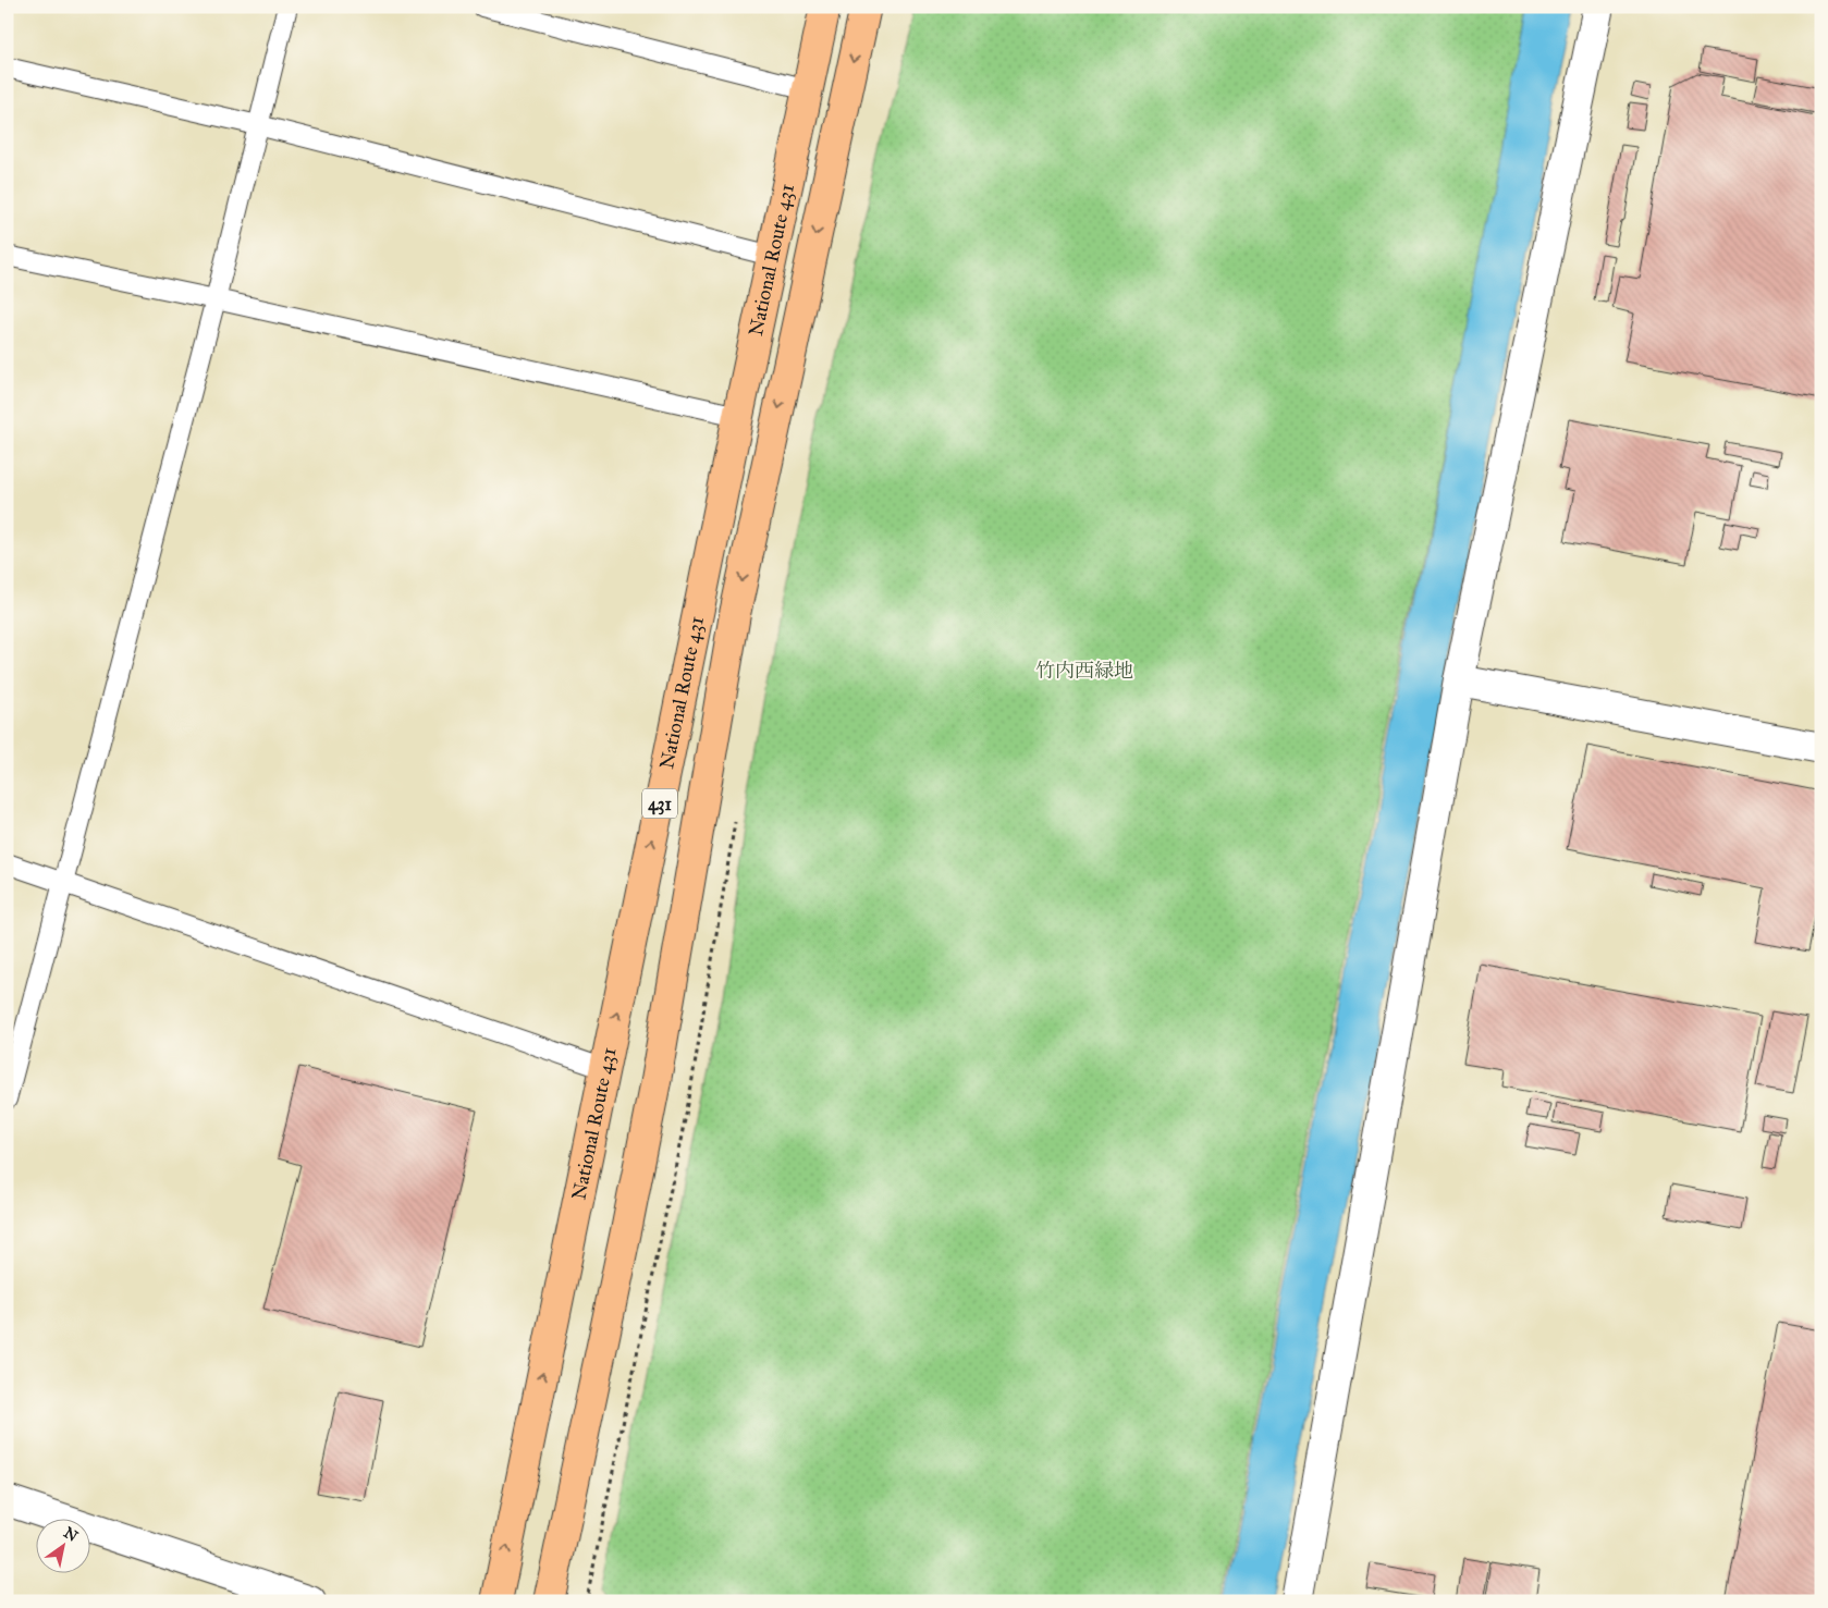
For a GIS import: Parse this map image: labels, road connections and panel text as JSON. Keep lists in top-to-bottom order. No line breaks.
{"streets":{"highway":["National Route 431","431"]},"parks":["竹内西緑地"],"north":"top right"}
